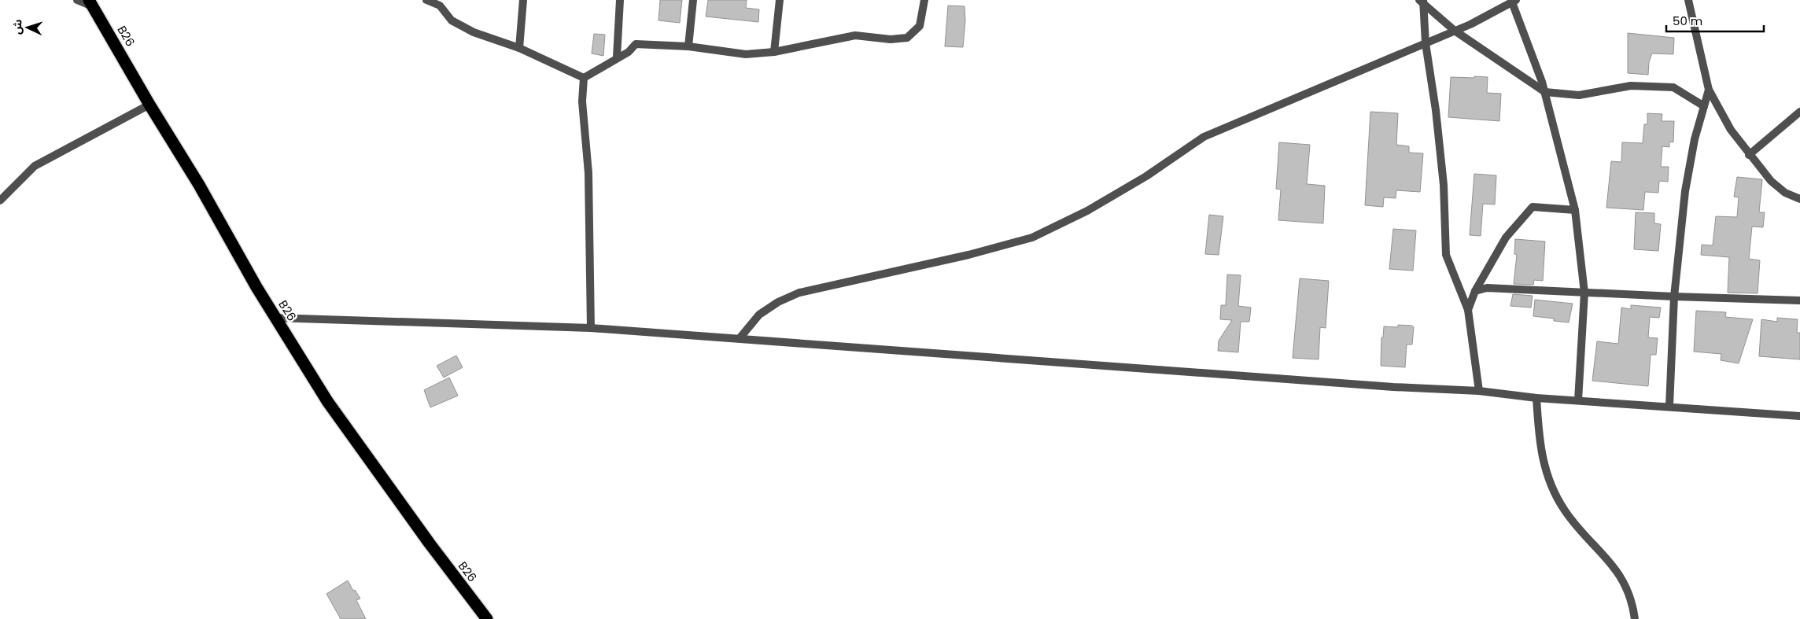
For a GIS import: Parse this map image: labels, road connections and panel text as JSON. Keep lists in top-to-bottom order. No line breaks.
{"streets":{"highway":["B26"]},"scale_bar":"50 m","north":"left"}
